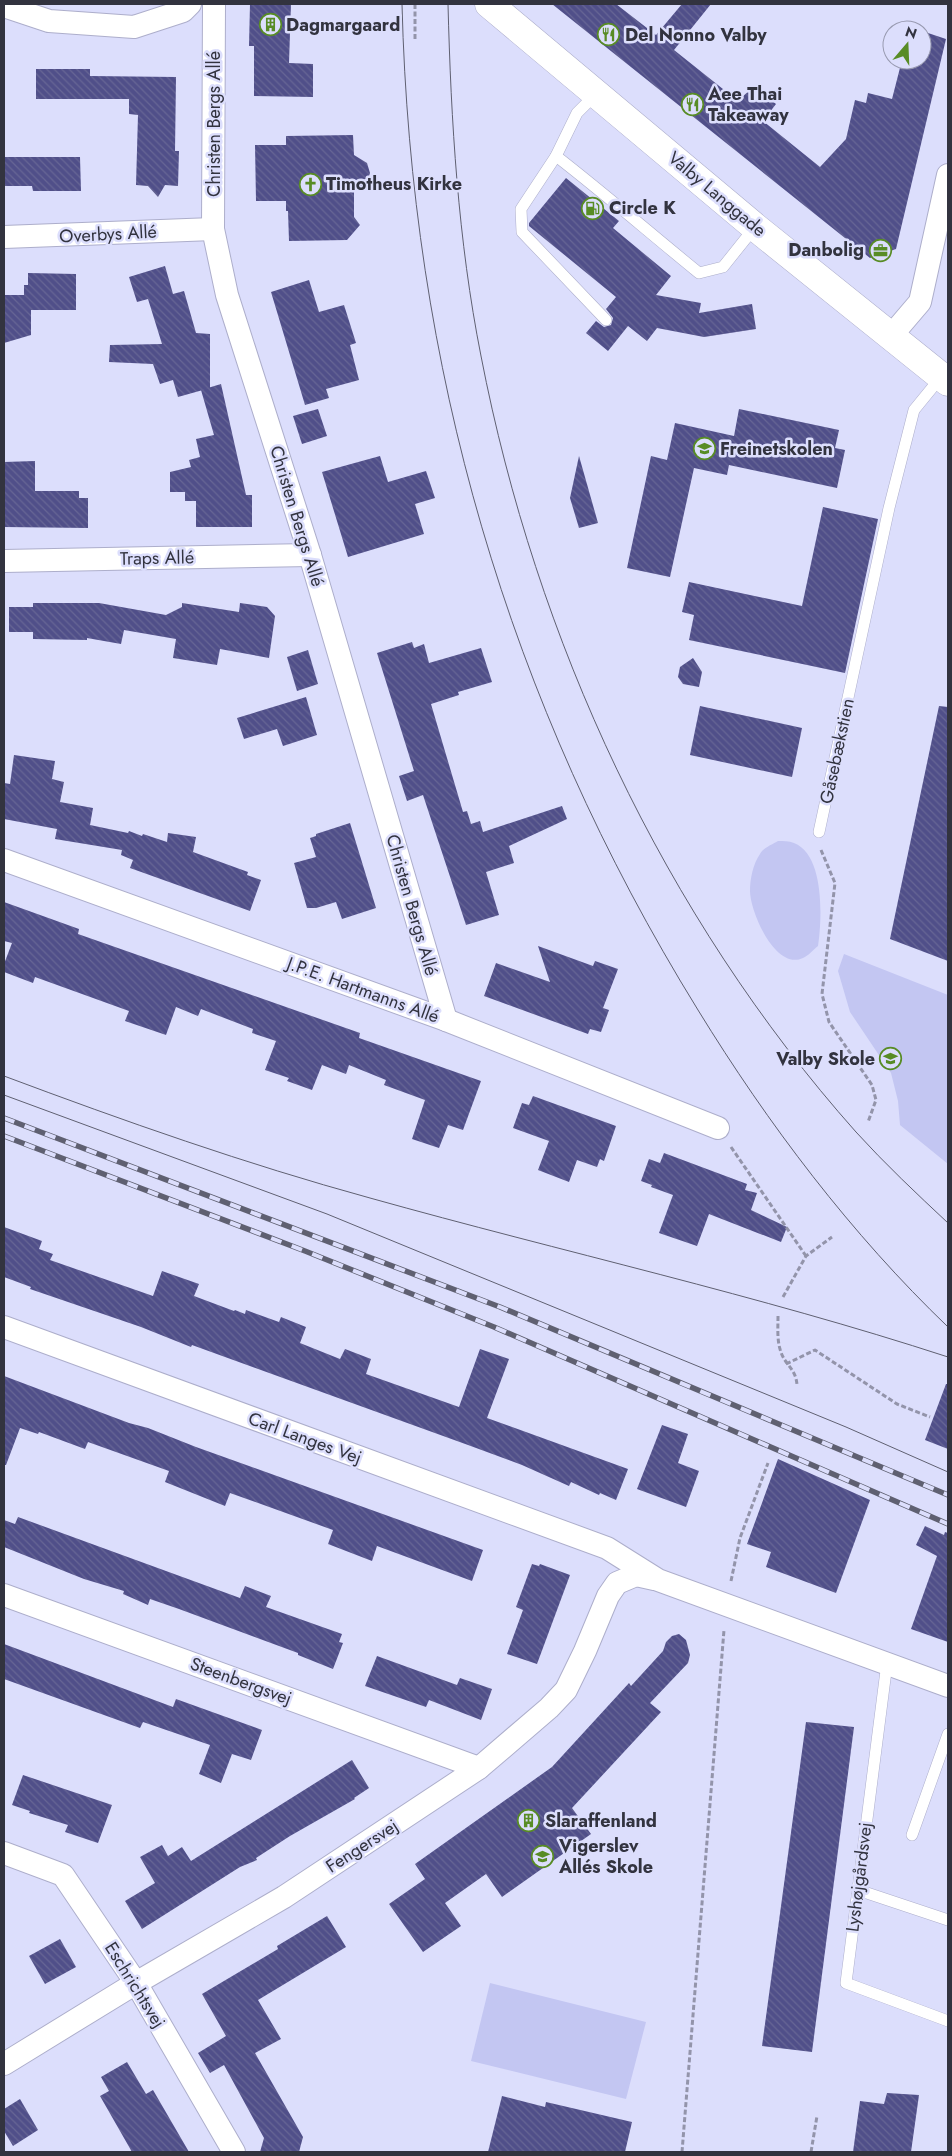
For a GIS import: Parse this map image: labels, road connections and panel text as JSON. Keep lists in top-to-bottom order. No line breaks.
{"streets":{"street":["Christen Bergs Allé","Valby Langgade","Overbys Allé","Traps Allé","J.P.E. Hartmanns Allé","Carl Langes Vej","Steenbergsvej","Fengersvej","Eschrichtsvej"],"lane":["Gåsebækstien","Lyshøjgårdsvej"]},"crossings":[["Christen Bergs Allé","Overbys Allé"],["Christen Bergs Allé","Traps Allé"],["Christen Bergs Allé","J.P.E. Hartmanns Allé"],["Valby Langgade","Gåsebækstien"],["Carl Langes Vej","Fengersvej"],["Steenbergsvej","Fengersvej"],["Fengersvej","Eschrichtsvej"]],"places":{"building":["Dagmargaard","Slaraffenland"],"restaurant":["Del Nonno Valby","Aee Thai Takeaway"],"church":["Timotheus Kirke"],"fuel station":["Circle K"],"office":["Danbolig"],"school or university":["Freinetskolen","Valby Skole","Vigerslev Allés Skole"]},"north":"top"}
